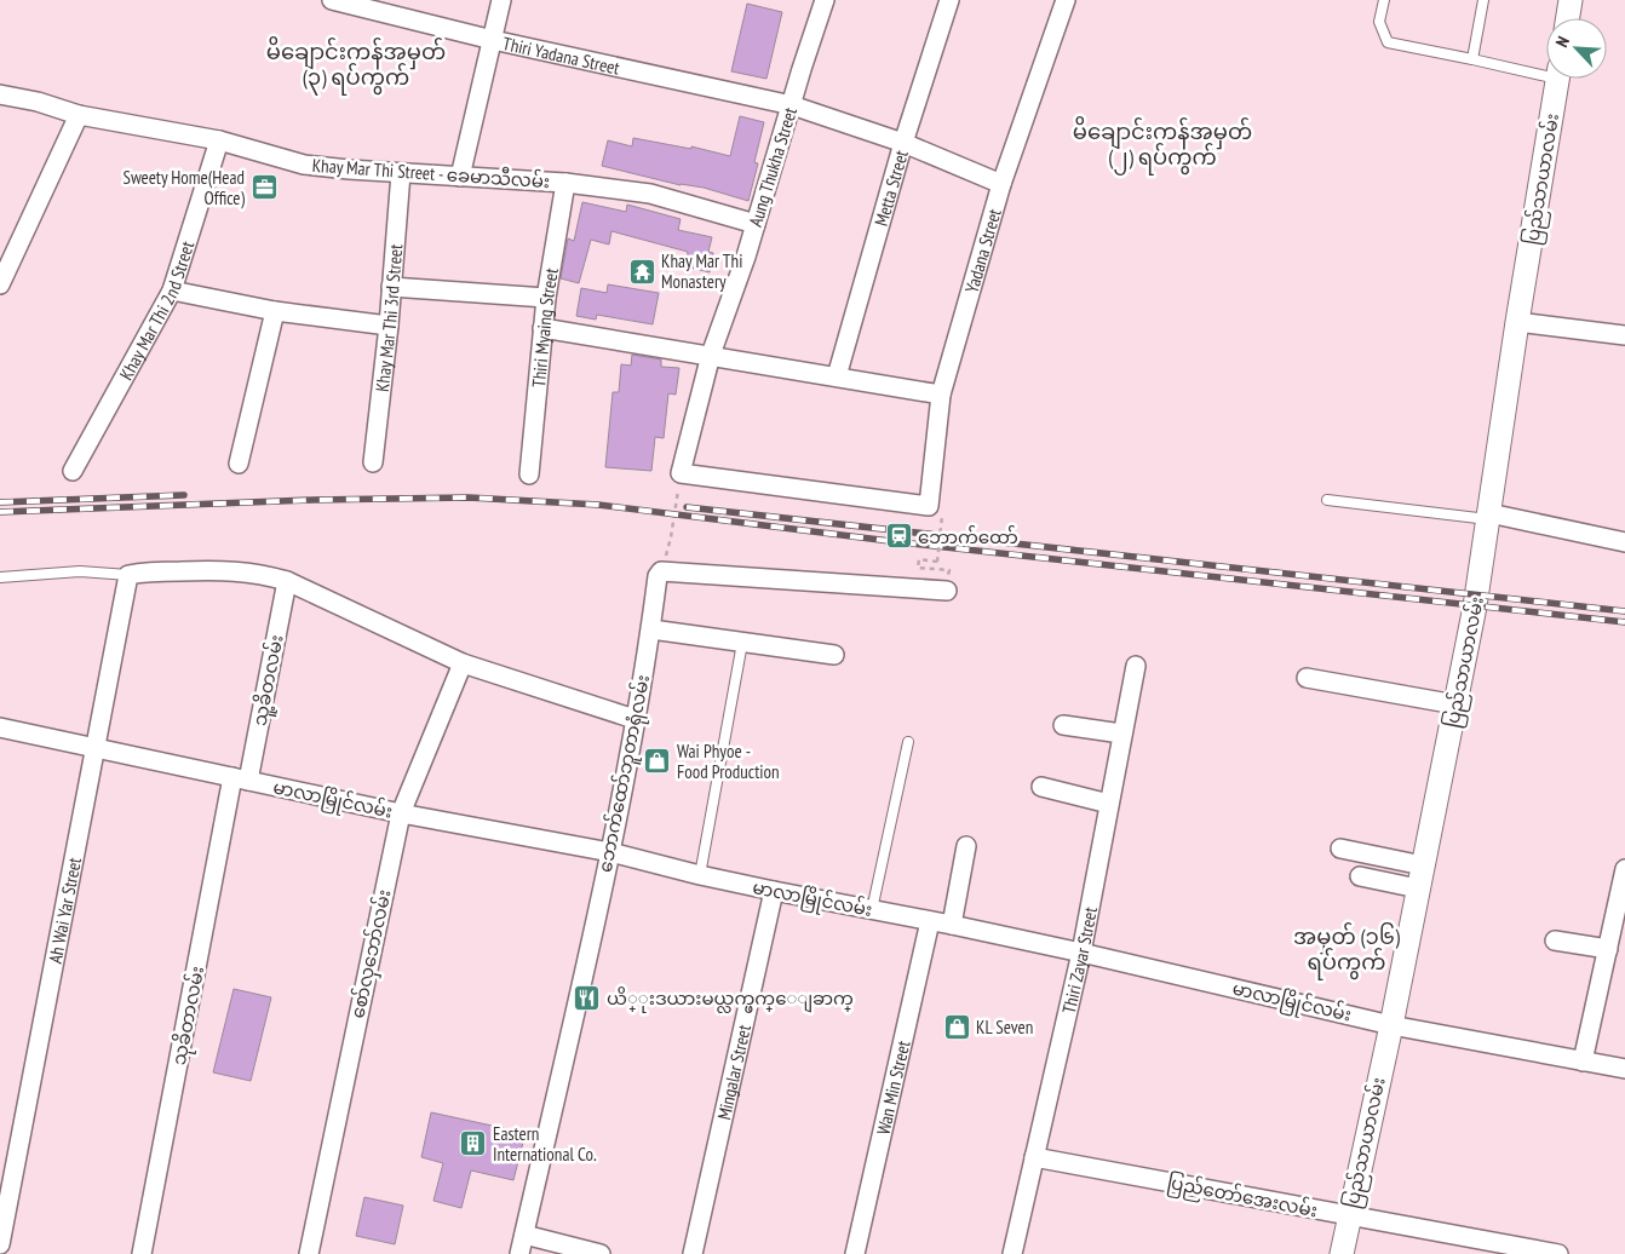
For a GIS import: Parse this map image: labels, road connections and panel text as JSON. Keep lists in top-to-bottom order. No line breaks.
{"streets":{"street":["Thiri Yadana Street","Aung Thukha Street","Khay Mar Thi Street - ခေမာသီလမ်း","ပြည်သာယာလမ်း","Metta Street","Yadana Street","Khay Mar Thi 2nd Street","Khay Mar Thi 3rd Street","Thiri Myaing Street","သူ့ခိတလမ်း","ဘောက်ထော်ဘူတာရုံလမ်း","မာလာမြိုင်လမ်း","Ah Wai Yar Street","စော်လှဘော်လမ်း","Thiri Zayar Street","သုခိတာလမ်း","Mingalar Street","Wan Min Street","ပြည်တော်အေးလမ်း"]},"crossings":[["Thiri Yadana Street","Aung Thukha Street"],["Thiri Yadana Street","Metta Street"],["Thiri Yadana Street","Yadana Street"],["Aung Thukha Street","Khay Mar Thi Street - ခေမာသီလမ်း"],["Khay Mar Thi Street - ခေမာသီလမ်း","Khay Mar Thi 2nd Street"],["Khay Mar Thi Street - ခေမာသီလမ်း","Khay Mar Thi 3rd Street"],["Khay Mar Thi Street - ခေမာသီလမ်း","Thiri Myaing Street"],["ပြည်သာယာလမ်း","မာလာမြိုင်လမ်း"],["ပြည်သာယာလမ်း","ပြည်တော်အေးလမ်း"],["သူ့ခိတလမ်း","မာလာမြိုင်လမ်း"],["သူ့ခိတလမ်း","သုခိတာလမ်း"],["ဘောက်ထော်ဘူတာရုံလမ်း","မာလာမြိုင်လမ်း"],["မာလာမြိုင်လမ်း","Ah Wai Yar Street"],["မာလာမြိုင်လမ်း","စော်လှဘော်လမ်း"],["မာလာမြိုင်လမ်း","Thiri Zayar Street"],["မာလာမြိုင်လမ်း","သုခိတာလမ်း"],["မာလာမြိုင်လမ်း","Mingalar Street"],["မာလာမြိုင်လမ်း","Wan Min Street"],["Thiri Zayar Street","ပြည်တော်အေးလမ်း"]],"districts":["မိချောင်းကန်အမှတ် (၃) ရပ်ကွက်","မိချောင်းကန်အမှတ် (၂) ရပ်ကွက်","အမှတ် (၁၆) ရပ်ကွက်"],"places":{"office":["Sweety Home(Head Office)"],"temple":["Khay Mar Thi Monastery"],"station":["ဘောက်ထော်"],"shop":["Wai Phyoe - Food Production","KL Seven"],"restaurant":["ယိ္ုးဒယားမယ္လက္ဖက္ေျခာက္"],"building":["Eastern International Co."]},"north":"top left"}
